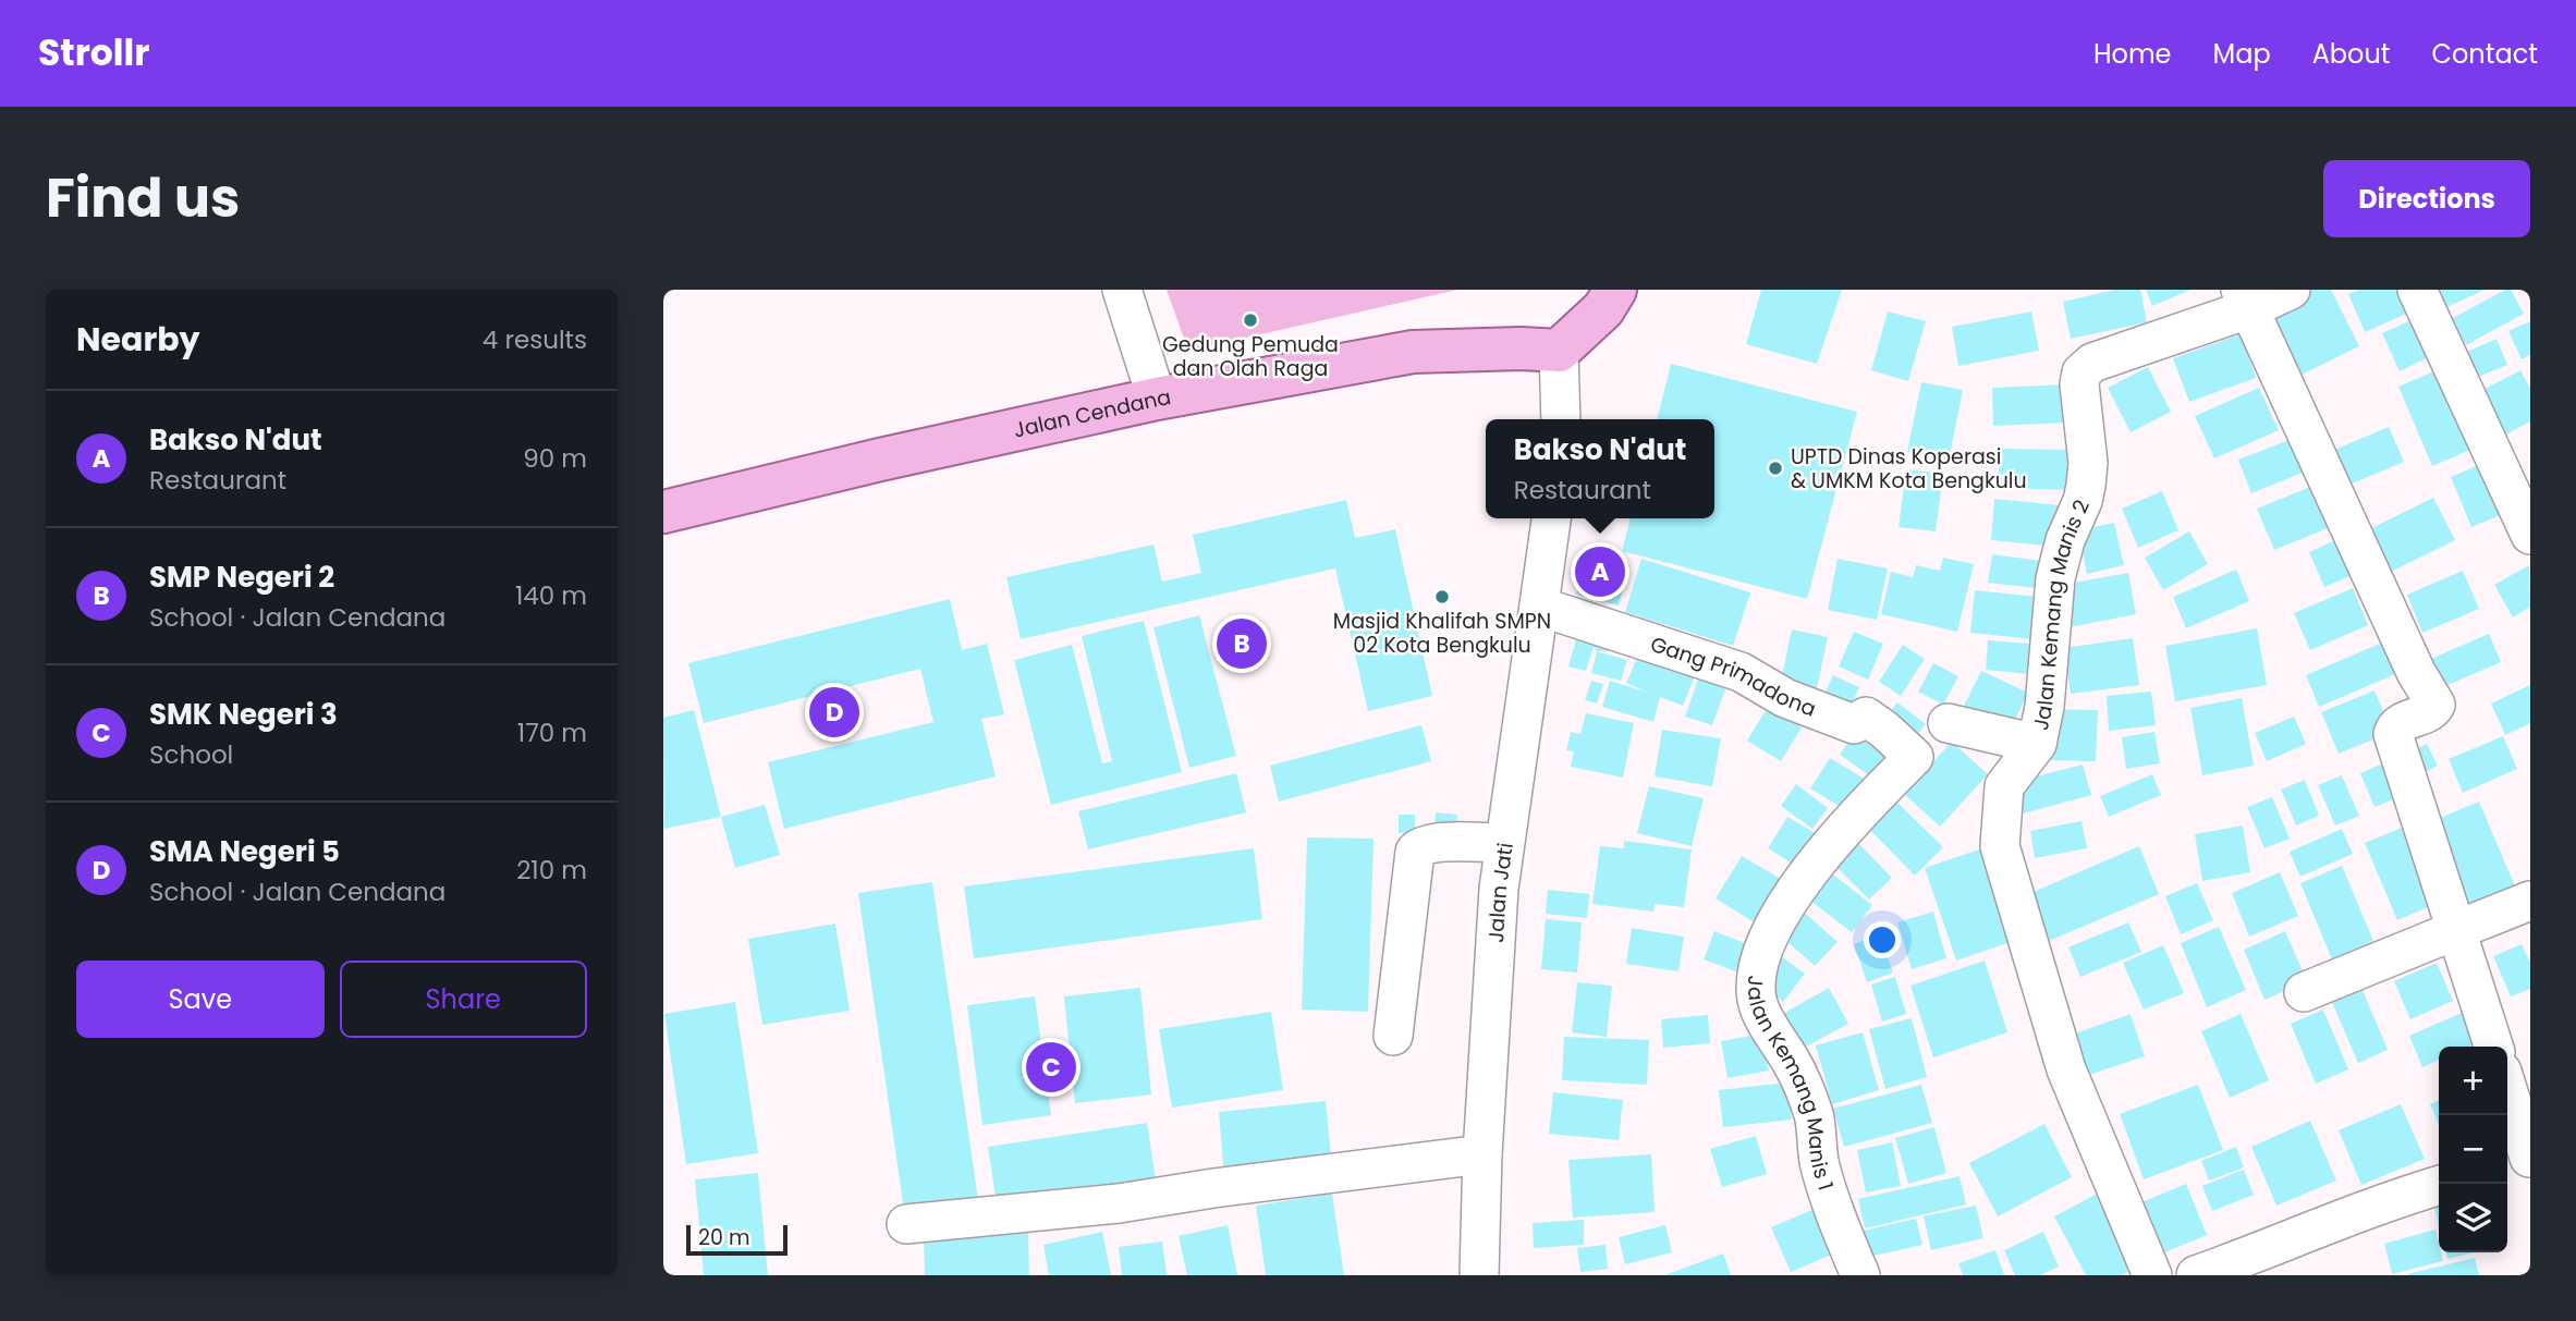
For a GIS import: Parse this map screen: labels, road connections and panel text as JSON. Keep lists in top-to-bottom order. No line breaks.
{"streets":{"main road":["Jalan Cendana"],"street":["Jalan Kemang Manis 2","Gang Primadona","Jalan Jati","Jalan Kemang Manis 1"]},"crossings":[["Gang Primadona","Jalan Jati"],["Gang Primadona","Jalan Kemang Manis 1"]],"places":["Gedung Pemuda dan Olah Raga","UPTD Dinas Koperasi & UMKM Kota Bengkulu","Masjid Khalifah SMPN 02 Kota Bengkulu"],"scale_bar":"20 m","page":{"header":"Strollr","nav":["Home","Map","About","Contact"],"title":"Find us","buttons":["Directions",["Save","Share"]],"heading":["Nearby","4 results"],"list":[{"mark":"A","name":"Bakso N'dut","note":"Restaurant","value":"90 m"},{"mark":"B","name":"SMP Negeri 2","note":"School · Jalan Cendana","value":"140 m"},{"mark":"C","name":"SMK Negeri 3","note":"School","value":"170 m"},{"mark":"D","name":"SMA Negeri 5","note":"School · Jalan Cendana","value":"210 m"}],"popup":["Bakso N'dut","Restaurant"],"pins":["A","B","D","C"],"map_buttons":["+","−"],"scale":"20 m"}}
